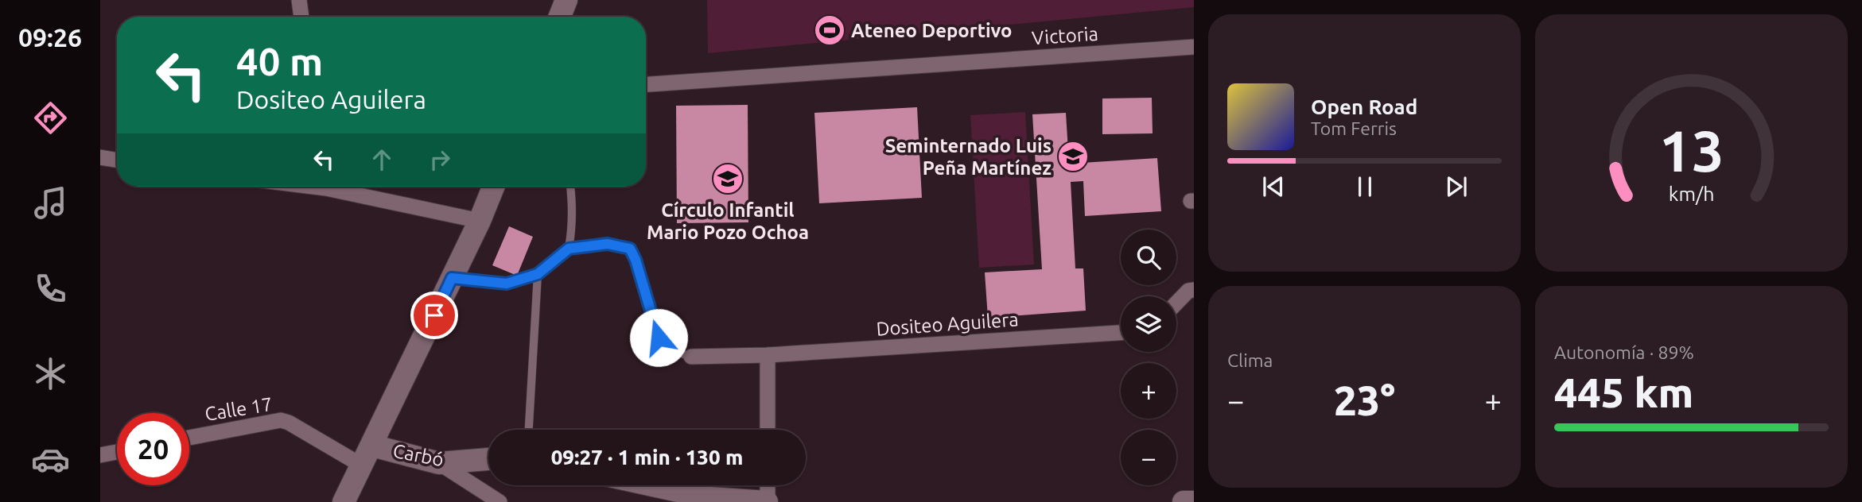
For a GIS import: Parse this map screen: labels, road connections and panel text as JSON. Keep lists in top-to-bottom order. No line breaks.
{"streets":{"main road":["Carbó"],"street":["Victoria","Dositeo Aguilera","Calle 17"]},"crossings":[["Calle 17","Carbó"]],"places":{"sports":["Ateneo Deportivo"],"school or university":["Seminternado Luis Peña Martínez","Círculo Infantil Mario Pozo Ochoa"]},"page":{"tabs":"09:26","turn":["40 m","Dositeo Aguilera"],"song":["Open Road","Tom Ferris"],"map_buttons":["+","−"],"tile":["Clima",["Autonomía · 89%","445 km"]],"heat":["−","23°","+"],"limit":"20","trip":"09:27 · 1 min · 130 m","gauge":["13","km/h"]}}
